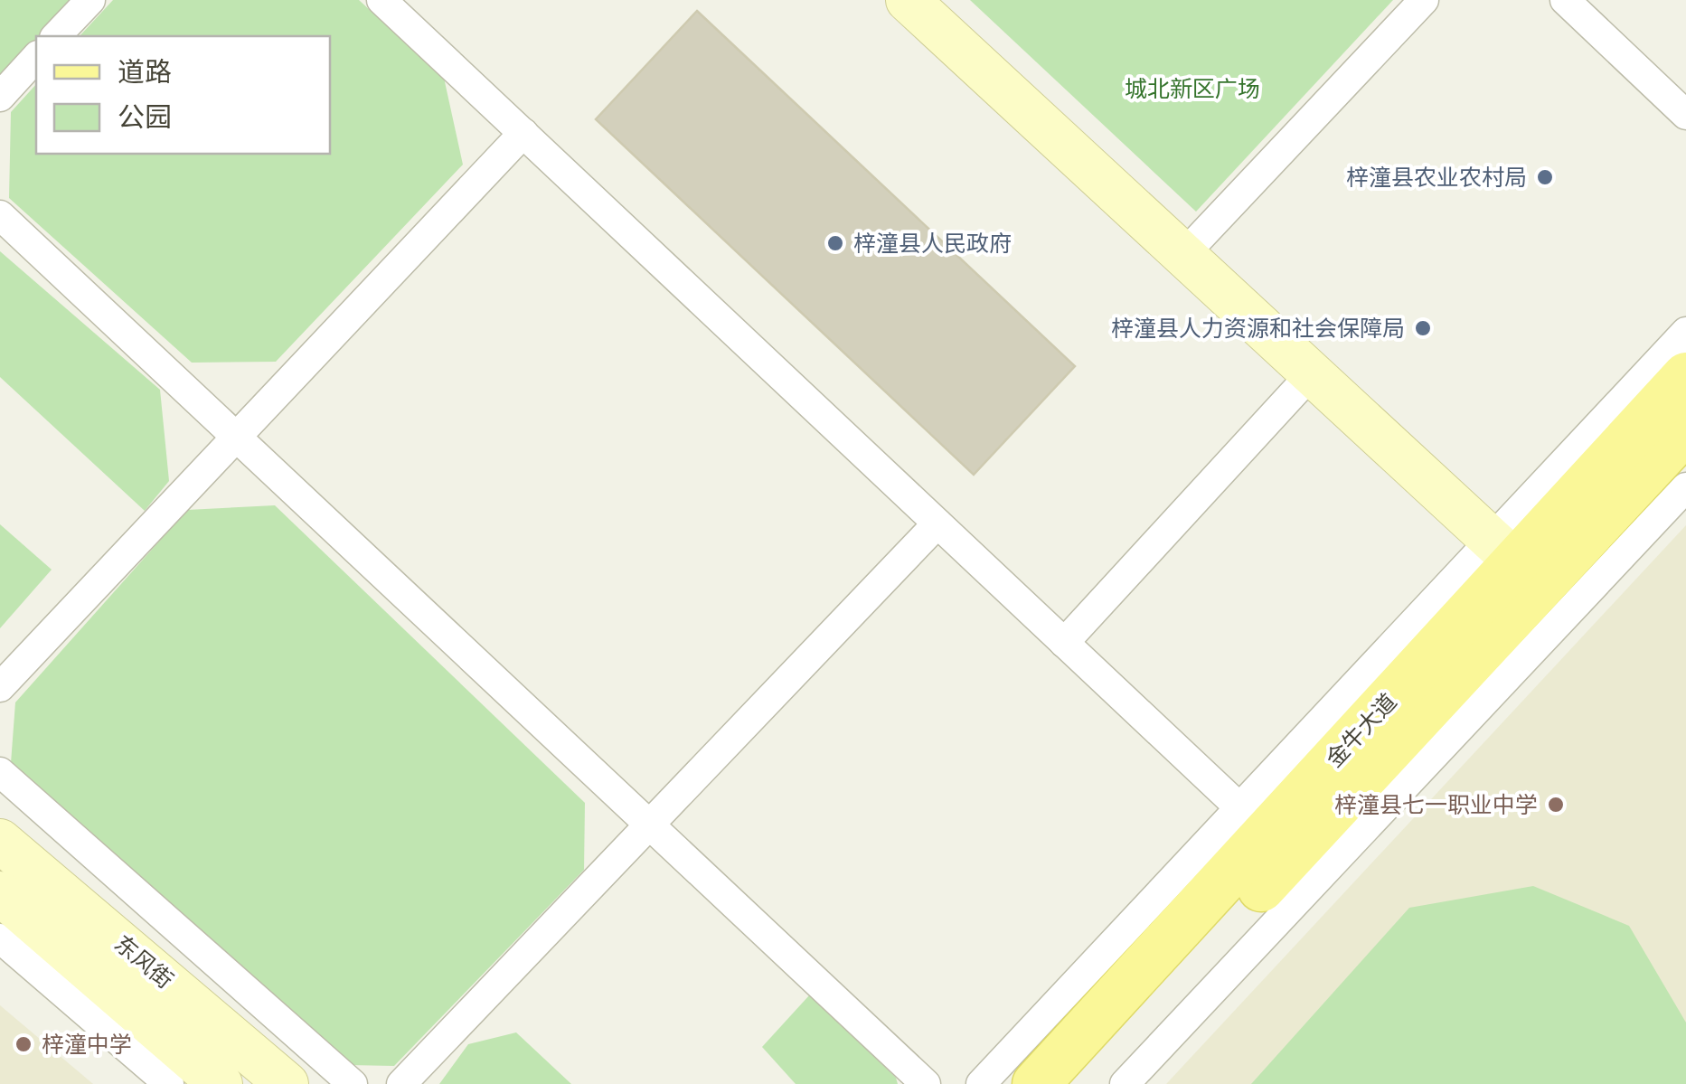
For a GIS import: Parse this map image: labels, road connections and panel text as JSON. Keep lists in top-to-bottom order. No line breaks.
{"streets":{"main road":["金牛大道"],"street":["东风街"]},"parks":["城北新区广场"],"places":["梓潼县农业农村局","梓潼县人民政府","梓潼县人力资源和社会保障局","梓潼县七一职业中学","梓潼中学"],"legend":["道路","公园"]}
